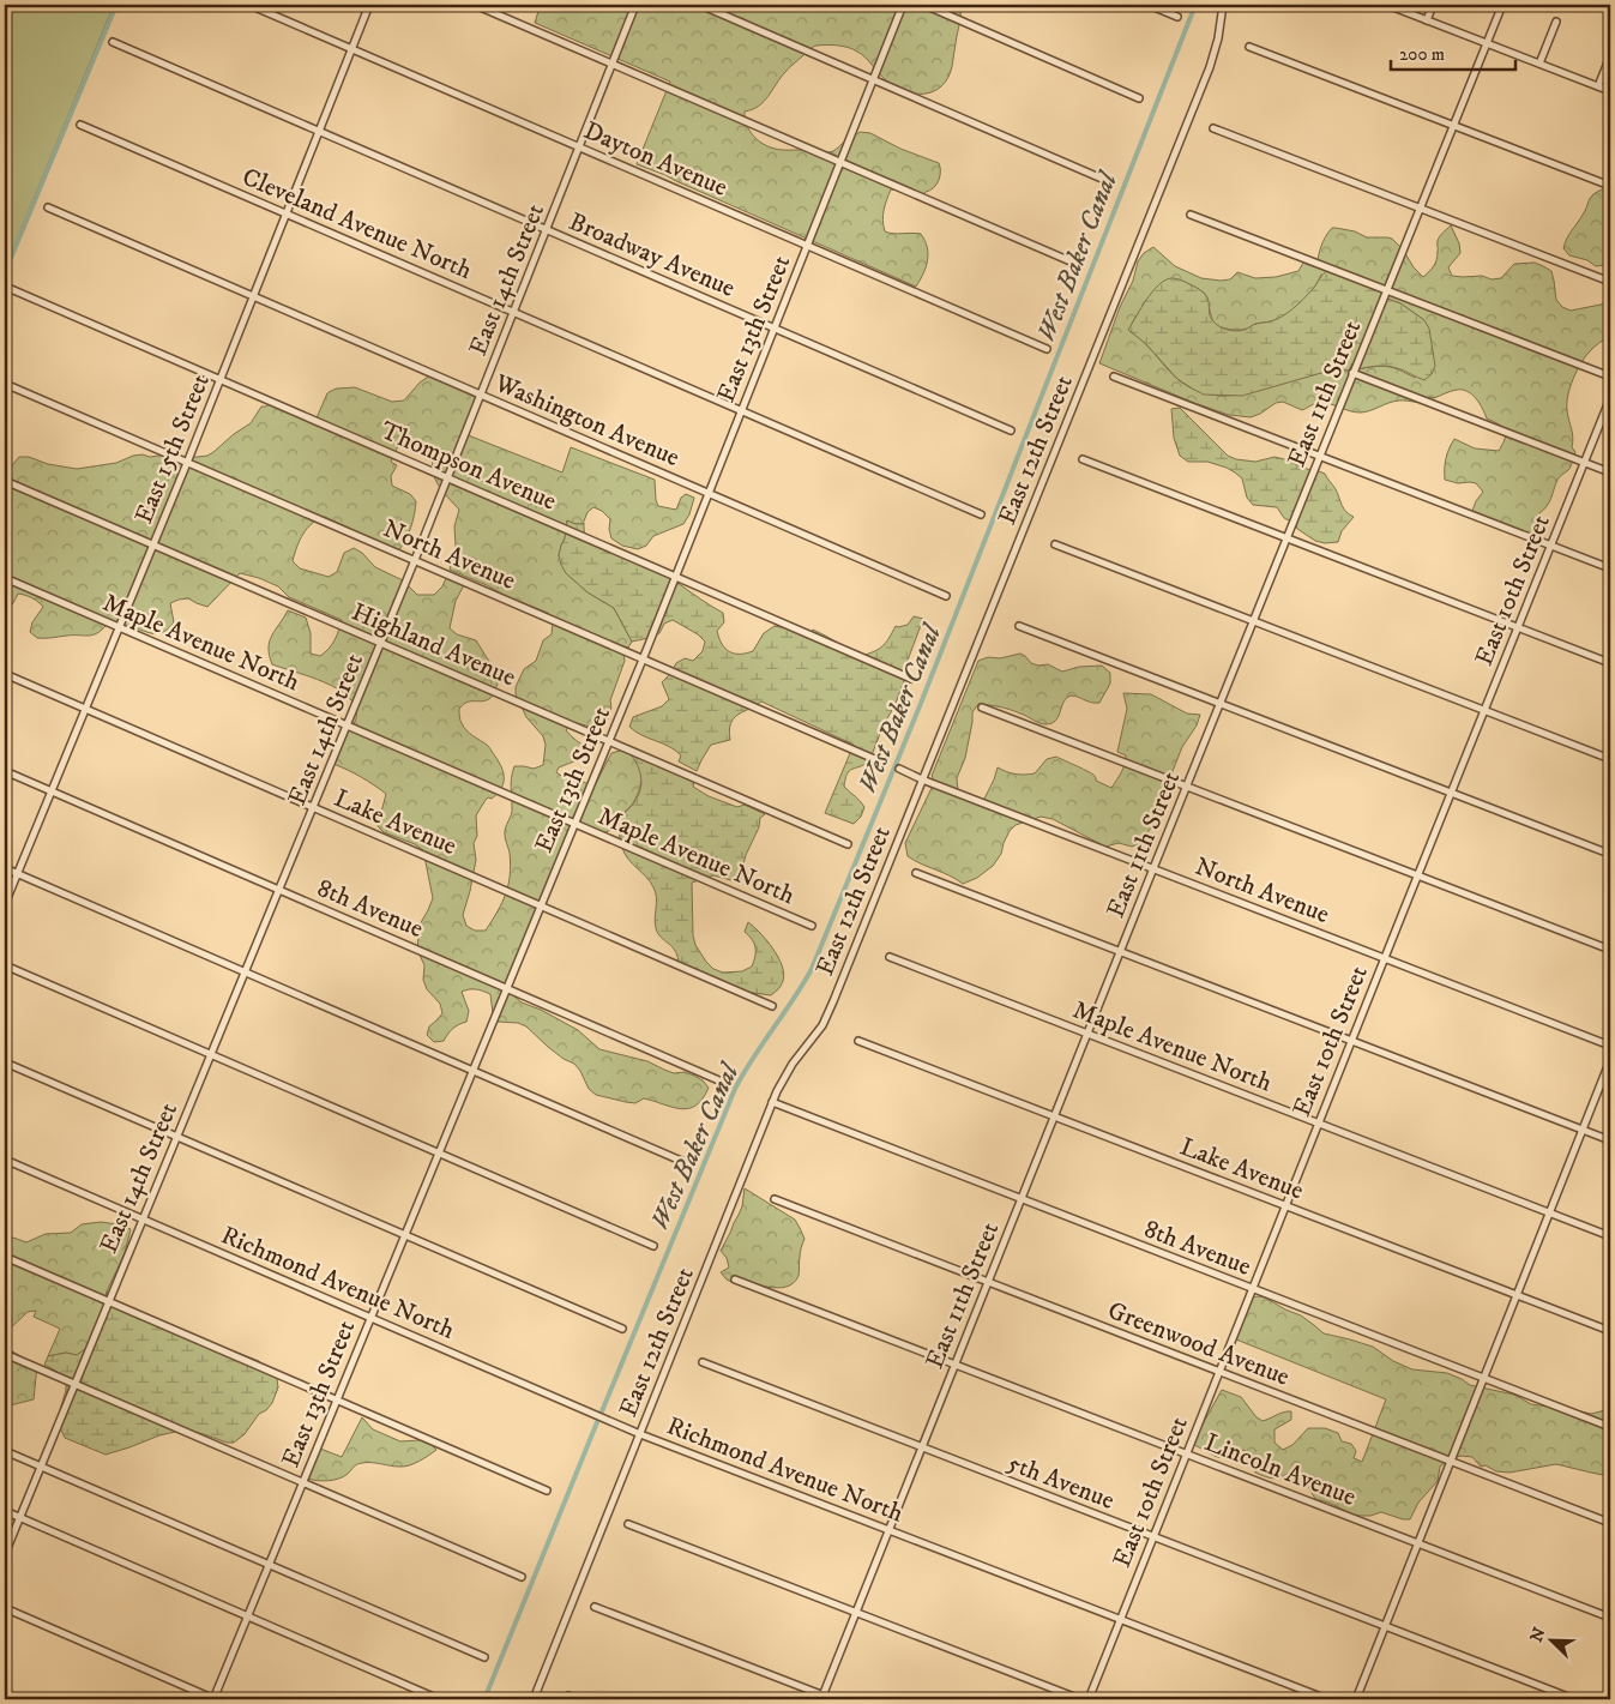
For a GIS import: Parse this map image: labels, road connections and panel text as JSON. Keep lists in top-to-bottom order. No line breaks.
{"streets":{"street":["Dayton Avenue","Cleveland Avenue North","Broadway Avenue","East 14th Street","East 13th Street","East 11th Street","Washington Avenue","East 15th Street","East 12th Street","Thompson Avenue","North Avenue","East 10th Street","Maple Avenue North","Highland Avenue","Lake Avenue","8th Avenue","Richmond Avenue North","Greenwood Avenue","Lincoln Avenue","5th Avenue"]},"crossings":[["Dayton Avenue","East 14th Street"],["Dayton Avenue","East 13th Street"],["Dayton Avenue","East 15th Street"],["Cleveland Avenue North","East 14th Street"],["Cleveland Avenue North","East 13th Street"],["Cleveland Avenue North","East 15th Street"],["Broadway Avenue","East 14th Street"],["Broadway Avenue","East 13th Street"],["Broadway Avenue","East 15th Street"],["East 14th Street","Washington Avenue"],["East 14th Street","Thompson Avenue"],["East 14th Street","North Avenue"],["East 14th Street","Maple Avenue North"],["East 14th Street","Highland Avenue"],["East 14th Street","Lake Avenue"],["East 14th Street","8th Avenue"],["East 14th Street","Richmond Avenue North"],["East 13th Street","Washington Avenue"],["East 13th Street","Thompson Avenue"],["East 13th Street","North Avenue"],["East 13th Street","Maple Avenue North"],["East 13th Street","Highland Avenue"],["East 13th Street","Lake Avenue"],["East 13th Street","8th Avenue"],["East 13th Street","Richmond Avenue North"],["East 11th Street","North Avenue"],["East 11th Street","Maple Avenue North"],["East 11th Street","Lake Avenue"],["East 11th Street","8th Avenue"],["East 11th Street","Richmond Avenue North"],["East 11th Street","Greenwood Avenue"],["East 11th Street","Lincoln Avenue"],["East 11th Street","5th Avenue"],["Washington Avenue","East 15th Street"],["East 15th Street","Thompson Avenue"],["East 15th Street","North Avenue"],["East 15th Street","Maple Avenue North"],["East 15th Street","Highland Avenue"],["East 15th Street","Lake Avenue"],["East 15th Street","8th Avenue"],["East 12th Street","North Avenue"],["East 12th Street","8th Avenue"],["East 12th Street","Richmond Avenue North"],["North Avenue","East 10th Street"],["East 10th Street","Maple Avenue North"],["East 10th Street","Lake Avenue"],["East 10th Street","8th Avenue"],["East 10th Street","Richmond Avenue North"],["East 10th Street","Greenwood Avenue"],["East 10th Street","Lincoln Avenue"],["East 10th Street","5th Avenue"]],"water":["West Baker Canal"],"scale_bar":"200 m","north":"top left"}
